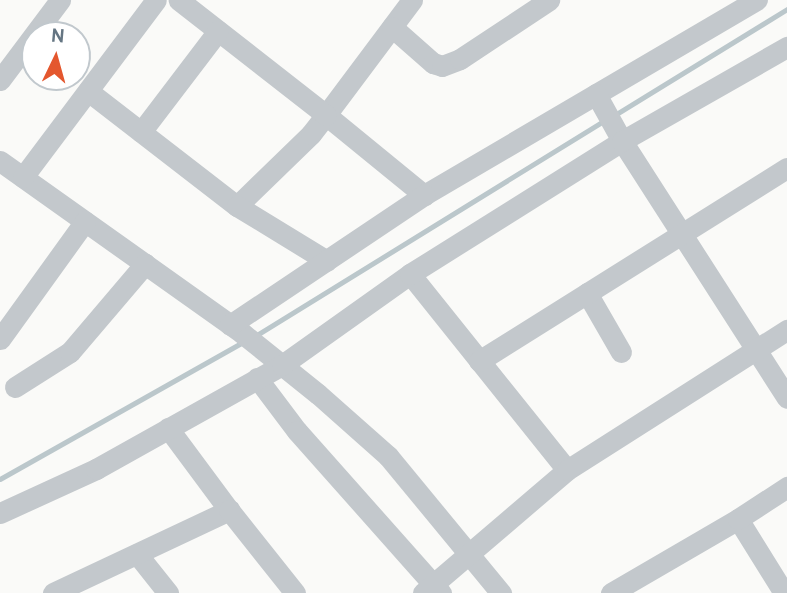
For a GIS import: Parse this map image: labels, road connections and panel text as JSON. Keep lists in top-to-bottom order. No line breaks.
{"north":"top"}
